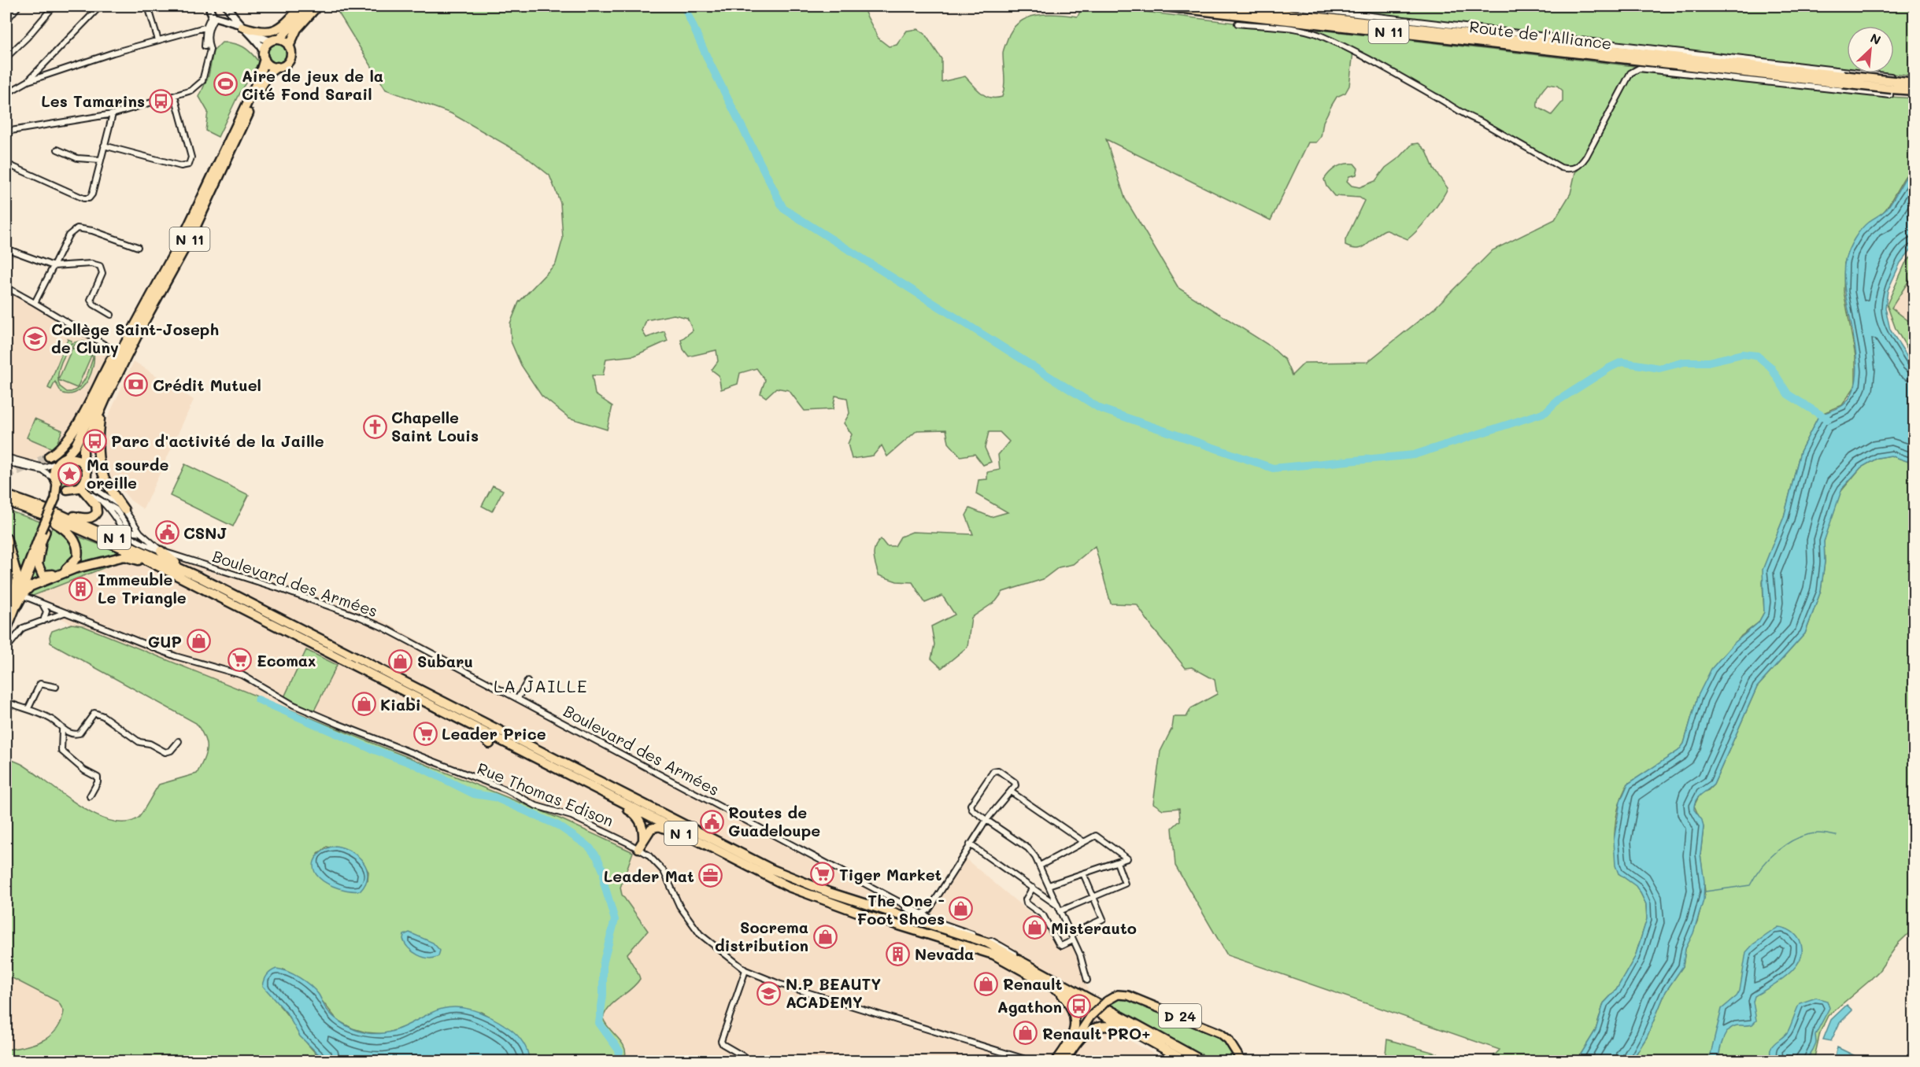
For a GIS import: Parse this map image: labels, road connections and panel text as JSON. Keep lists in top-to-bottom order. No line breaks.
{"streets":{"highway":["N 11","Route de l'Alliance","N 1"],"main road":["D 24"],"street":["Boulevard des Armées","Rue Thomas Edison"]},"crossings":[["N 1","Boulevard des Armées"]],"districts":["LA JAILLE"],"places":{"sports":["Aire de jeux de la Cité Fond Sarail"],"bus stop":["Les Tamarins","Parc d'activité de la Jaille","Agathon"],"school or university":["Collège Saint-Joseph de Cluny","N.P BEAUTY ACADEMY"],"bank":["Crédit Mutuel"],"church":["Chapelle Saint Louis"],"place":["Ma sourde oreille"],"public building":["CSNJ","Routes de Guadeloupe"],"building":["Immeuble Le Triangle","Nevada"],"shop":["GUP","Subaru","Kiabi","The One - Foot Shoes","Misterauto","Socrema distribution","Renault","Renault PRO+"],"supermarket":["Ecomax","Leader Price","Tiger Market"],"office":["Leader Mat"]},"north":"top right"}
